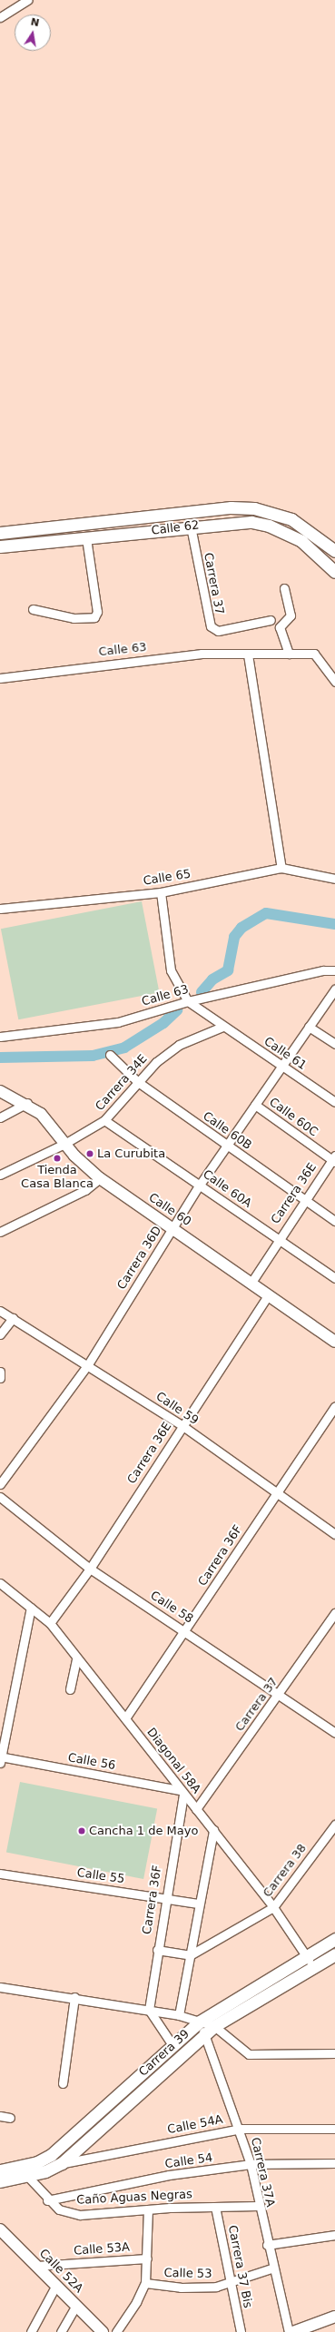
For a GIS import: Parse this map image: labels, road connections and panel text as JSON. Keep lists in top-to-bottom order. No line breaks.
{"streets":{"main road":["Calle 62","Carrera 39"],"street":["Carrera 37","Calle 63","Calle 65","Calle 61","Carrera 34E","Calle 60C","Calle 60B","Calle 60A","Carrera 36E","Calle 60","Carrera 36D","Calle 59","Carrera 36F","Calle 58","Diagonal 58A","Calle 56","Carrera 38","Calle 55","Calle 54A","Calle 54","Carrera 37A","Caño Aguas Negras","Calle 53A","Carrera 37 Bis","Calle 52A","Calle 53"]},"crossings":[["Calle 62","Carrera 37"],["Carrera 37","Calle 58"],["Carrera 37","Diagonal 58A"],["Calle 61","Carrera 34E"],["Calle 61","Carrera 36D"],["Carrera 34E","Calle 60B"],["Carrera 34E","Calle 60A"],["Carrera 34E","Calle 60"],["Calle 60C","Carrera 36E"],["Calle 60C","Carrera 36D"],["Calle 60B","Carrera 36E"],["Calle 60B","Carrera 36D"],["Calle 60A","Carrera 36E"],["Calle 60A","Carrera 36D"],["Carrera 36E","Calle 60"],["Carrera 36E","Calle 59"],["Carrera 36E","Calle 58"],["Carrera 36E","Diagonal 58A"],["Calle 60","Carrera 36D"],["Carrera 36D","Calle 59"],["Calle 59","Carrera 36F"],["Carrera 36F","Calle 58"],["Carrera 36F","Diagonal 58A"],["Carrera 36F","Calle 56"],["Carrera 36F","Calle 55"],["Diagonal 58A","Calle 56"],["Diagonal 58A","Carrera 38"],["Diagonal 58A","Carrera 39"],["Carrera 39","Calle 54A"],["Carrera 39","Carrera 37A"],["Carrera 39","Caño Aguas Negras"],["Calle 54A","Carrera 37A"],["Calle 54","Carrera 37A"],["Calle 54","Caño Aguas Negras"],["Carrera 37A","Caño Aguas Negras"],["Carrera 37A","Calle 53"],["Caño Aguas Negras","Carrera 37 Bis"],["Calle 53A","Calle 52A"],["Carrera 37 Bis","Calle 53"]],"places":["La Curubita","Tienda Casa Blanca","Cancha 1 de Mayo"],"north":"top"}
